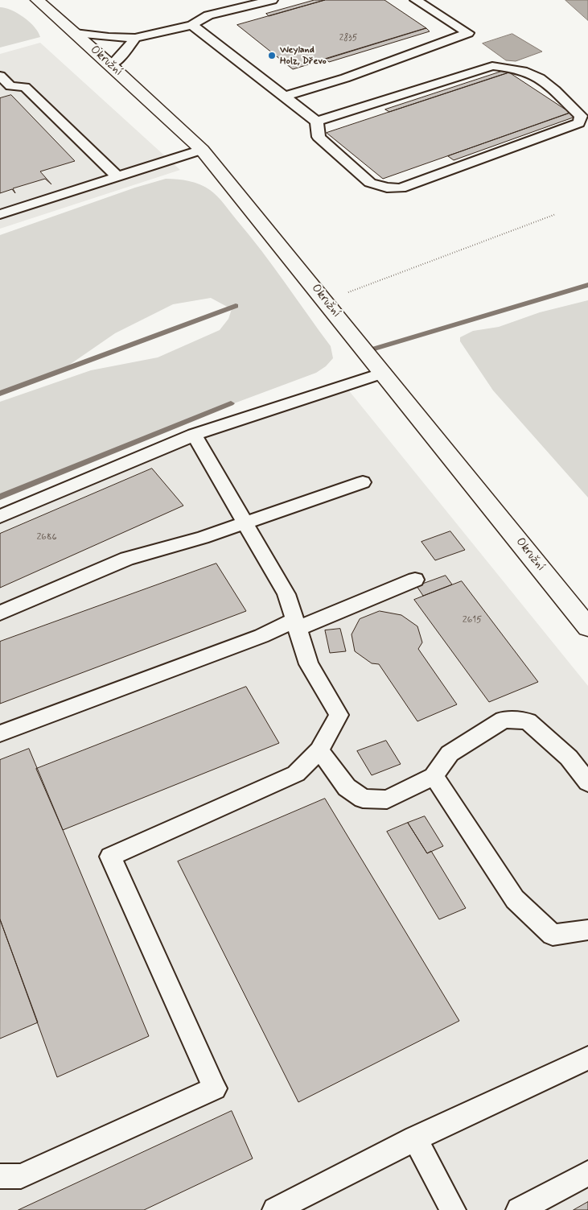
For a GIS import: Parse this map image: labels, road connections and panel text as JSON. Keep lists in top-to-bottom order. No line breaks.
{"streets":{"main road":["Okružní"]},"places":["Weyland Holz, Dřevo"],"house_numbers":["2835","2686","2615"]}
